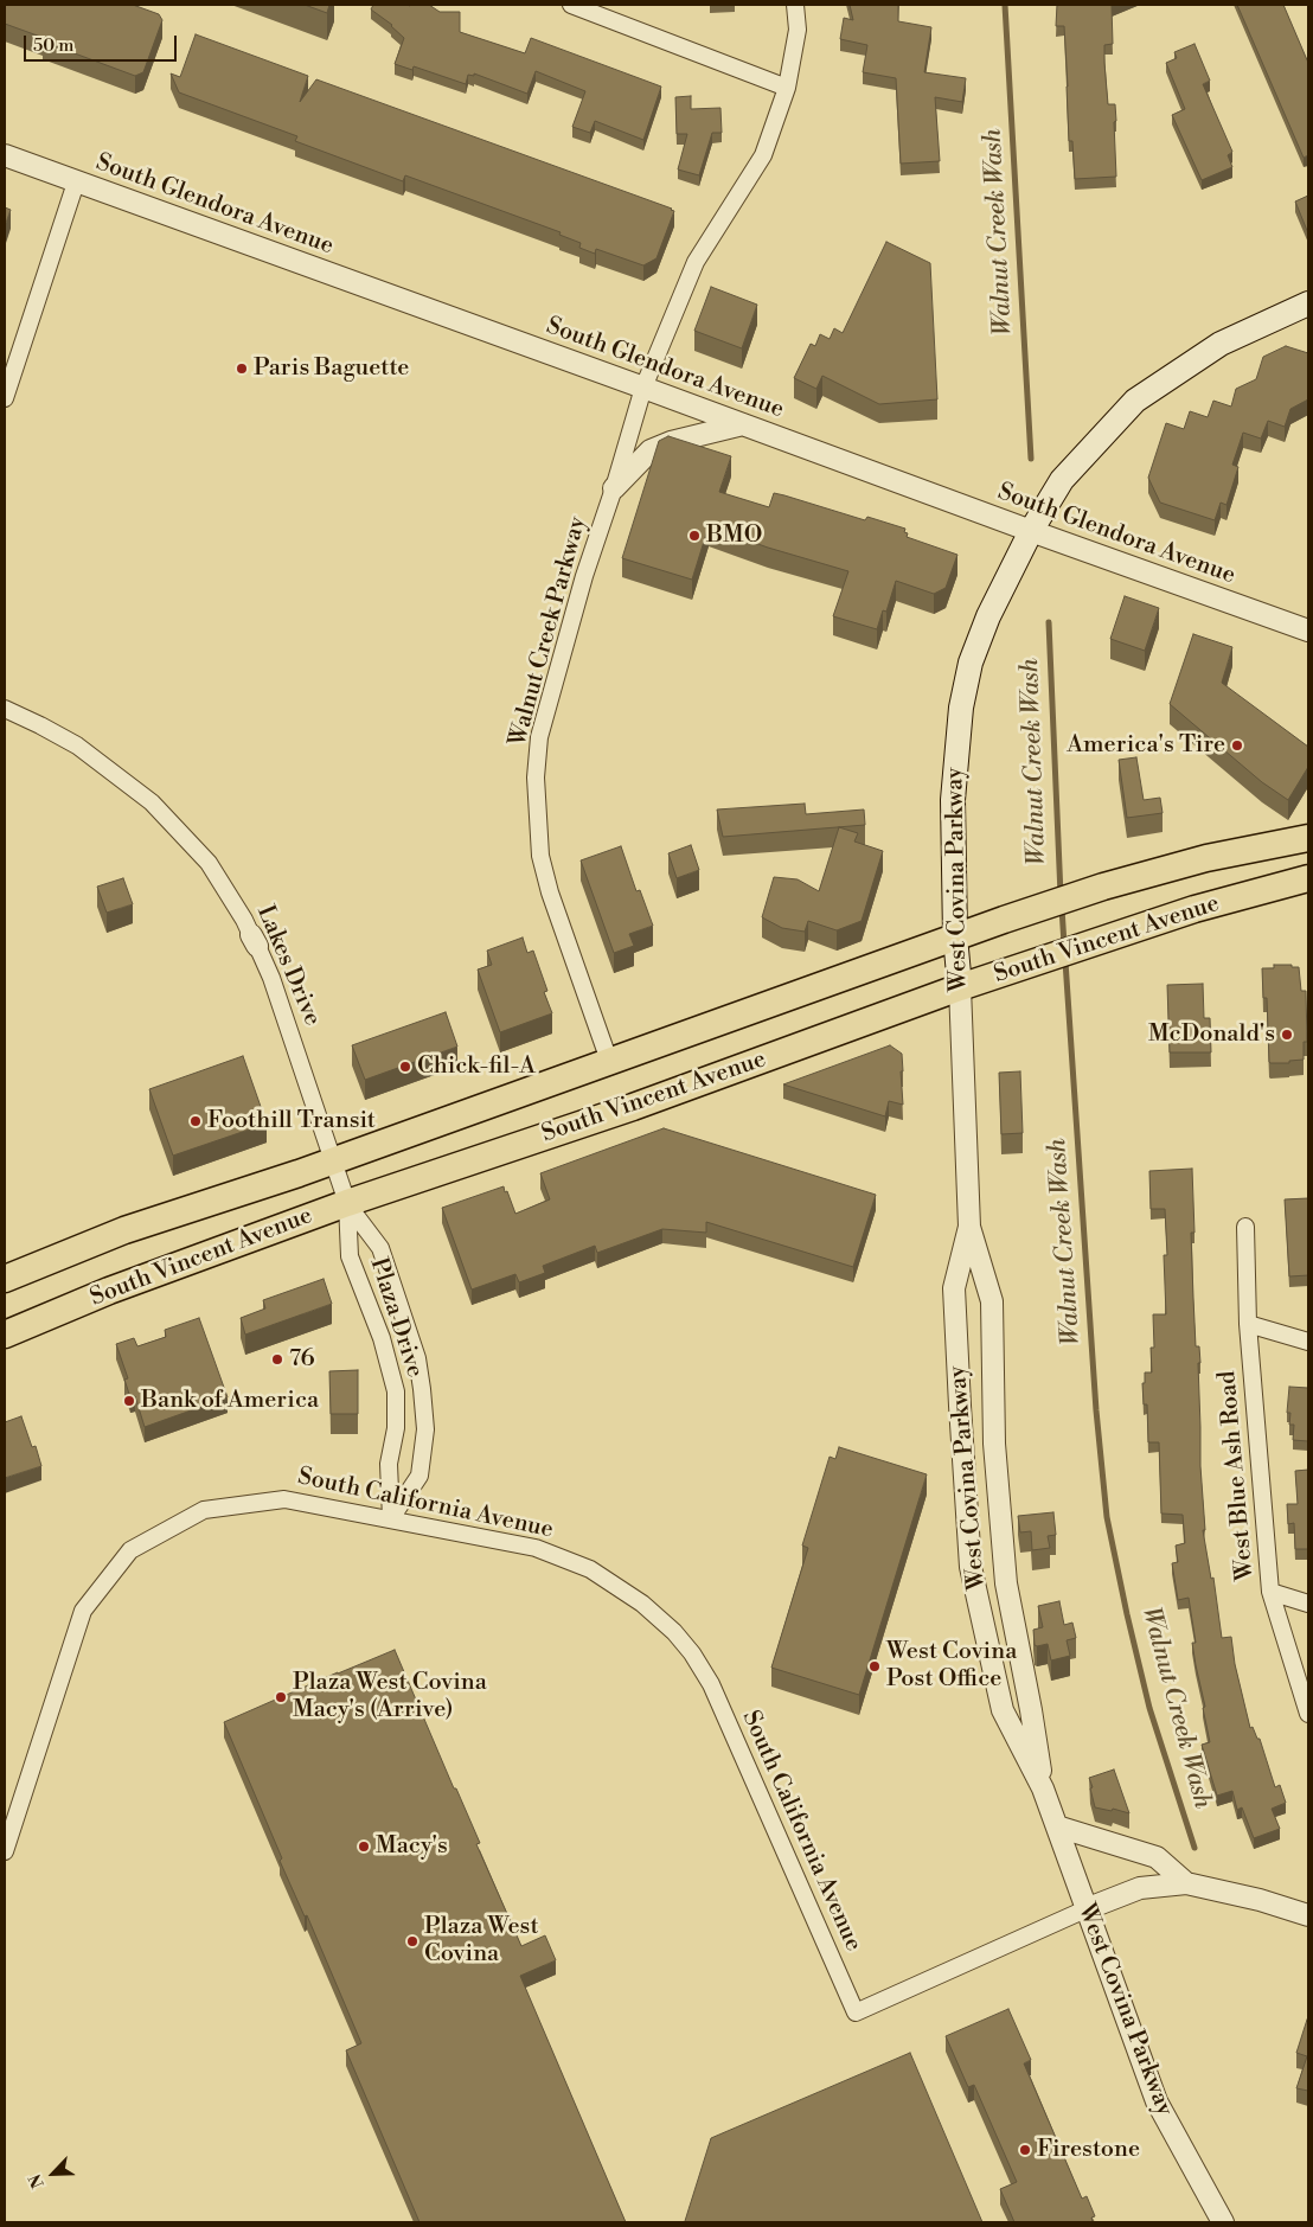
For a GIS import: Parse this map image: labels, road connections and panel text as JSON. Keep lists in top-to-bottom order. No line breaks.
{"streets":{"main road":["West Covina Parkway","South Vincent Avenue"],"street":["South Glendora Avenue","Walnut Creek Parkway","Lakes Drive","Plaza Drive","West Blue Ash Road","South California Avenue"]},"crossings":[["South Glendora Avenue","Walnut Creek Parkway"],["South Glendora Avenue","West Covina Parkway"],["Walnut Creek Parkway","South Vincent Avenue"],["West Covina Parkway","South Vincent Avenue"],["West Covina Parkway","South California Avenue"],["South Vincent Avenue","Lakes Drive"],["South Vincent Avenue","Plaza Drive"],["Lakes Drive","Plaza Drive"],["Plaza Drive","South California Avenue"]],"water":["Walnut Creek Wash"],"places":["Paris Baguette","BMO","America's Tire","McDonald's","Chick-fil-A","Foothill Transit","76","Bank of America","West Covina Post Office","Plaza West Covina Macy's (Arrive)","Macy's","Plaza West Covina","Firestone"],"scale_bar":"50 m","north":"bottom left"}
